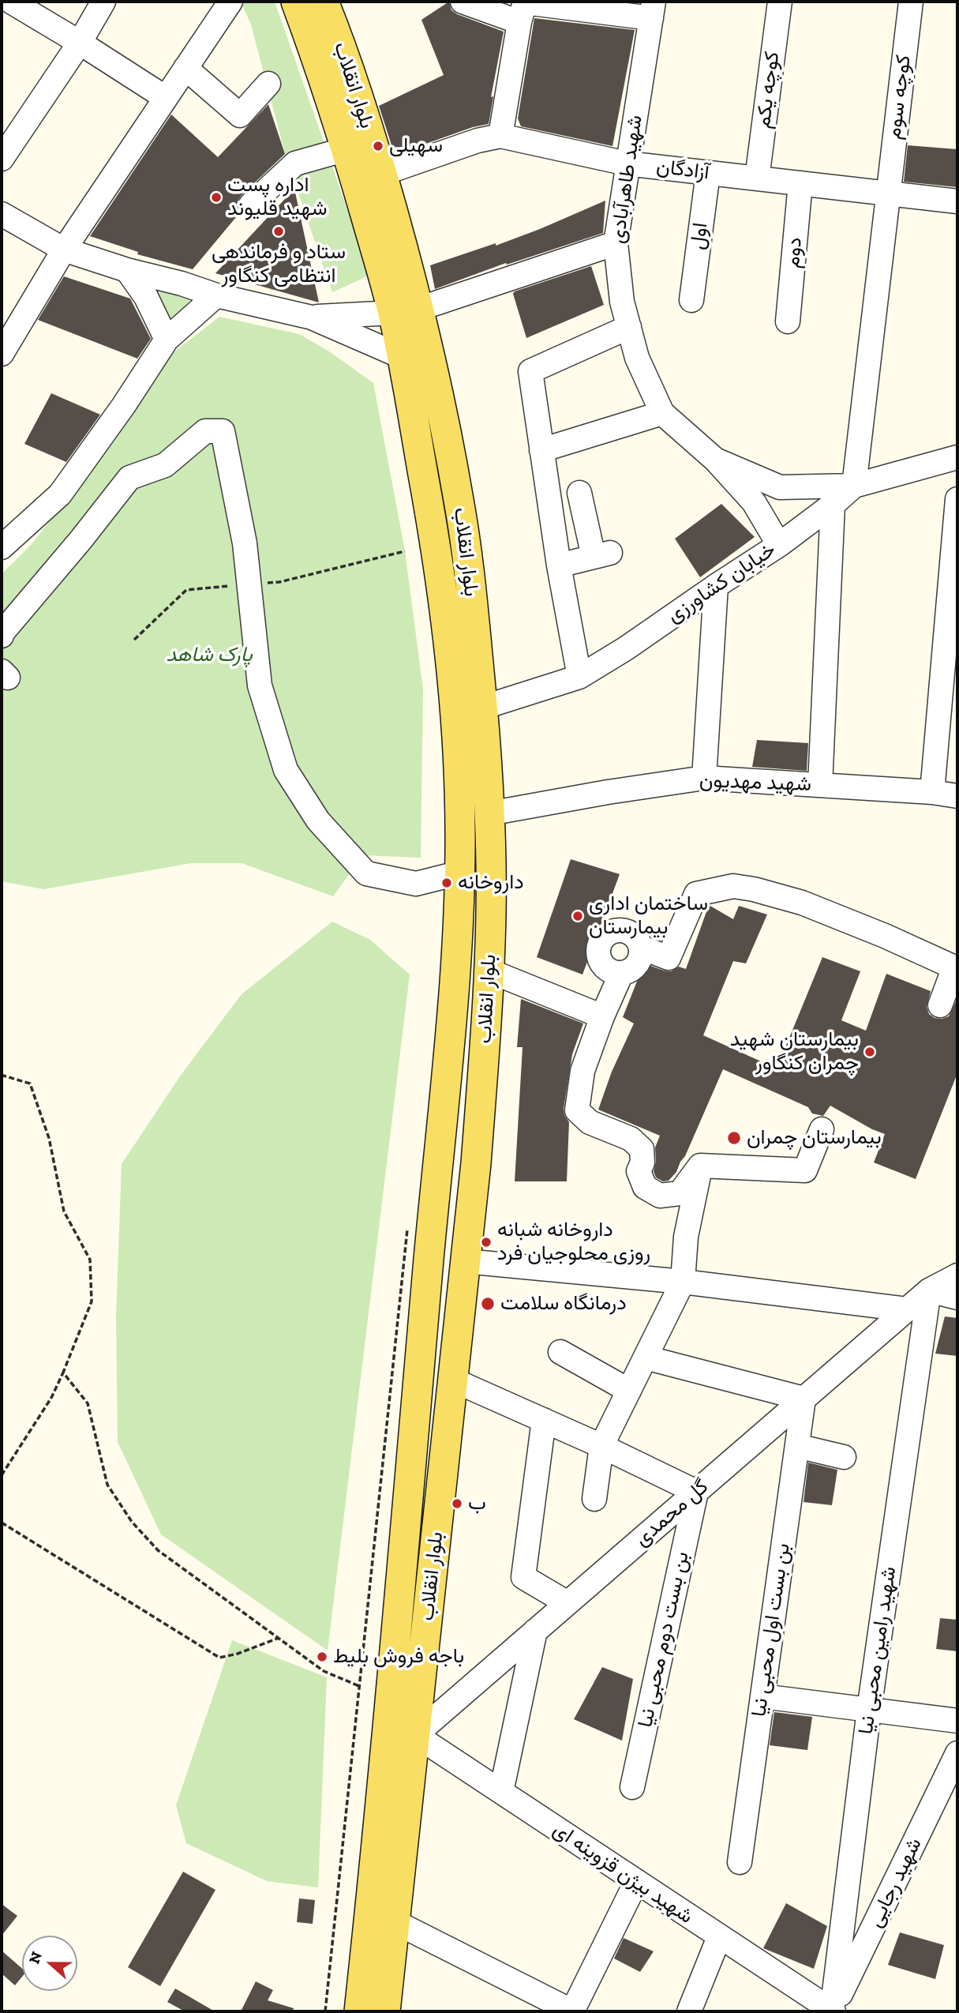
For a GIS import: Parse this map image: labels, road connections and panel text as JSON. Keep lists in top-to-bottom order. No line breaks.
{"streets":{"main road":["بلوار انقلاب"],"street":["کوچه یکم","کوچه سوم","آزادگان","شهید طاهرآبادی","اول","دوم","خیابان کشاورزی","شهید مهدیون","گل محمدی","بن بست اول محبی نیا","بن بست دوم محبی نیا","شهید رامین محبی نیا","شهید بیژن قزوینه ای","شهید رجایی"]},"crossings":[["بلوار انقلاب","آزادگان"],["بلوار انقلاب","خیابان کشاورزی"],["بلوار انقلاب","شهید مهدیون"],["بلوار انقلاب","گل محمدی"],["بلوار انقلاب","شهید بیژن قزوینه ای"],["کوچه یکم","آزادگان"],["کوچه سوم","آزادگان"],["کوچه سوم","خیابان کشاورزی"],["آزادگان","شهید طاهرآبادی"],["آزادگان","اول"],["آزادگان","دوم"],["گل محمدی","بن بست اول محبی نیا"],["گل محمدی","بن بست دوم محبی نیا"],["گل محمدی","شهید رامین محبی نیا"],["گل محمدی","شهید بیژن قزوینه ای"],["شهید رامین محبی نیا","شهید بیژن قزوینه ای"],["شهید رامین محبی نیا","شهید رجایی"],["شهید بیژن قزوینه ای","شهید رجایی"]],"parks":["پارک شاهد"],"places":["سهیلی","اداره پست شهید قلیوند","ستاد و فرماندهی انتظامی کنگاور","داروخانه","ساختمان اداری بیمارستان","بیمارستان شهید چمران کنگاور","بیمارستان چمران","داروخانه شبانه روزی محلوجیان فرد","درمانگاه سلامت","ب","باجه فروش بلیط"],"north":"left"}
